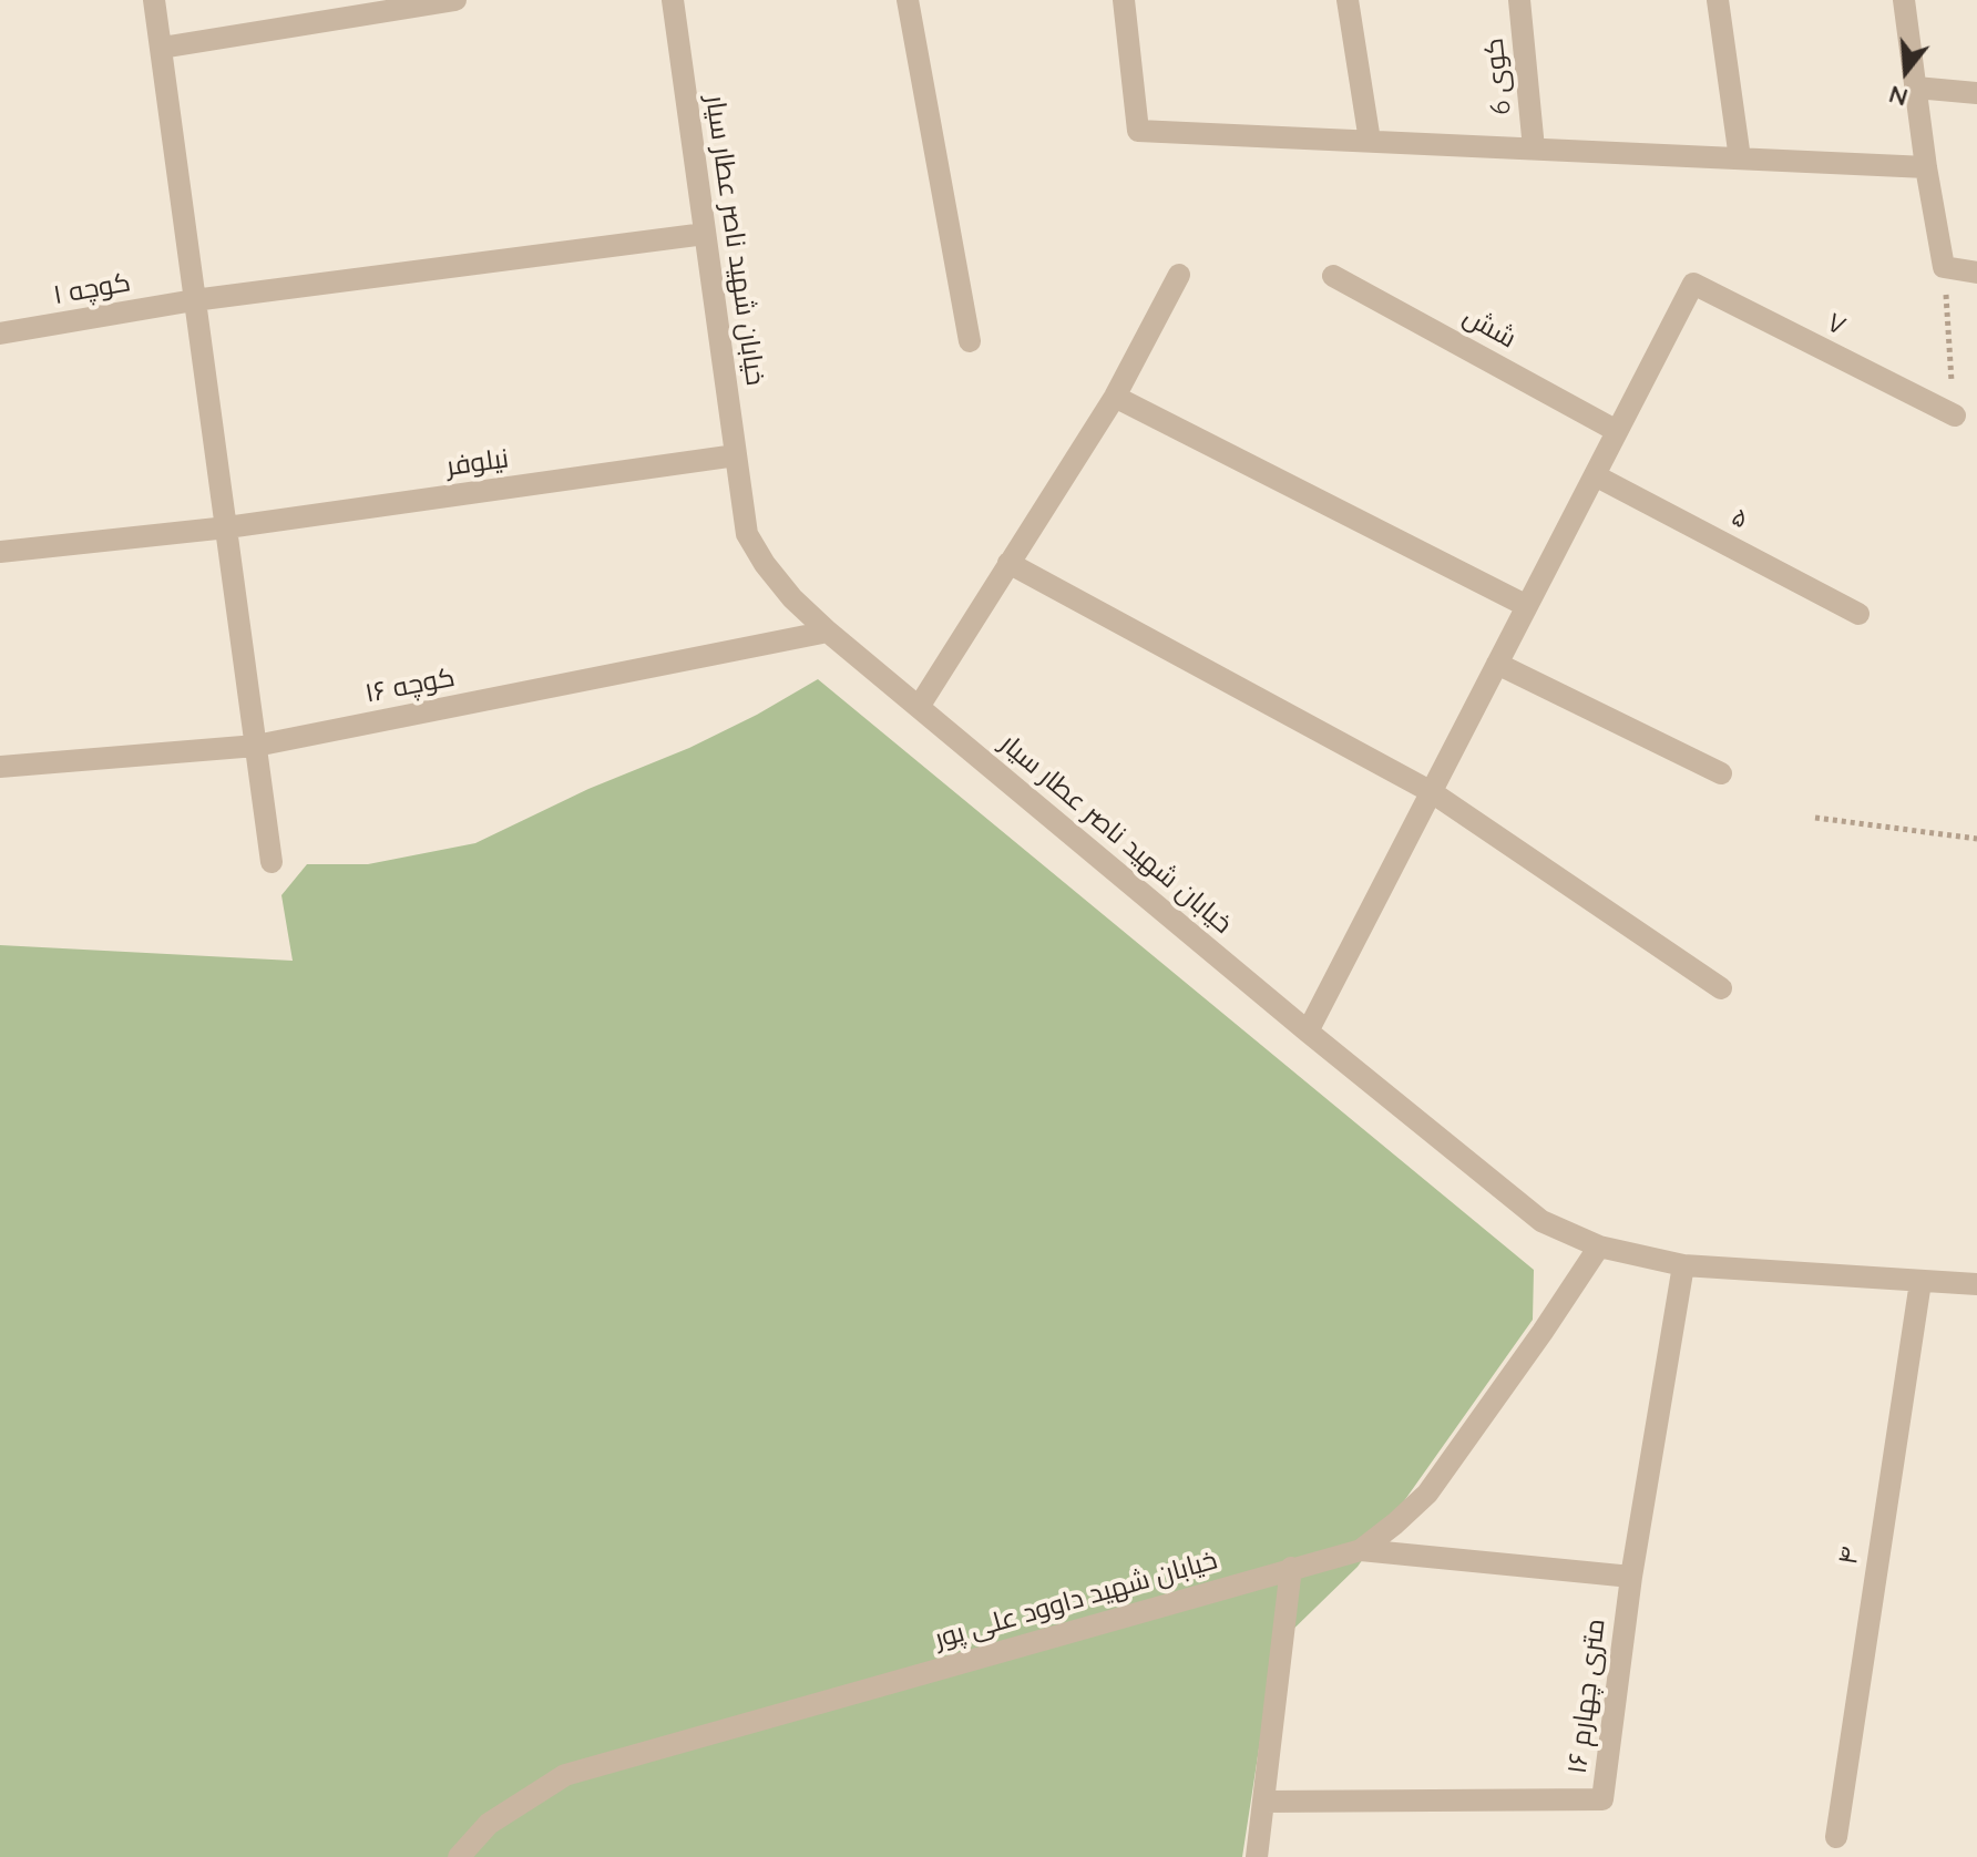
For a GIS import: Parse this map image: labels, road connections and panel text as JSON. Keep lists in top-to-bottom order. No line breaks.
{"streets":{"street":["کوی 6","خیابان شهید ناصر عطار سیار","کوچه ۱","۷","شش","نیلوفر","۵","کوچه ۱۶","۴","خیابان شهید داوود علی پور","۱۶ متری چهارم"]},"crossings":[["خیابان شهید ناصر عطار سیار","کوچه ۱"],["خیابان شهید ناصر عطار سیار","نیلوفر"],["خیابان شهید ناصر عطار سیار","کوچه ۱۶"],["خیابان شهید ناصر عطار سیار","۴"],["خیابان شهید ناصر عطار سیار","خیابان شهید داوود علی پور"],["خیابان شهید ناصر عطار سیار","۱۶ متری چهارم"],["۷","شش"]],"north":"bottom"}
